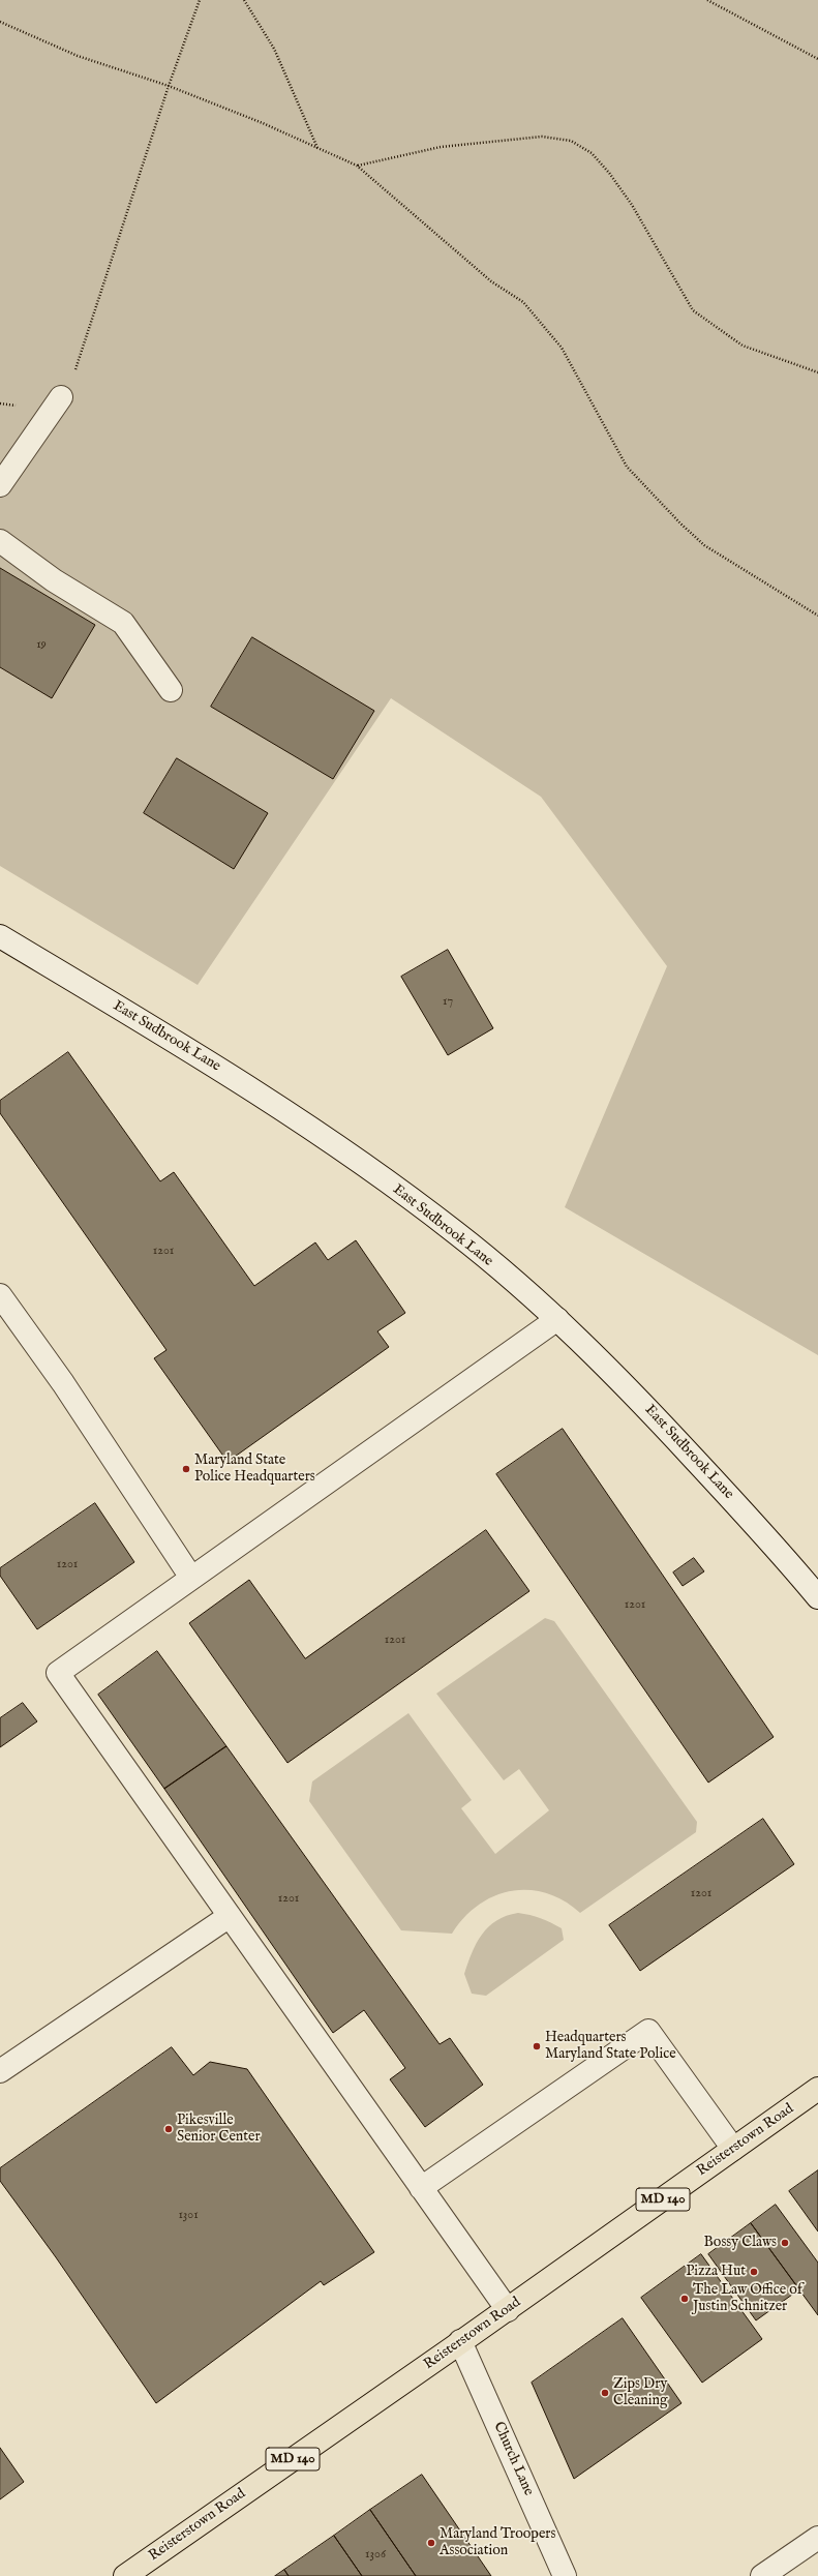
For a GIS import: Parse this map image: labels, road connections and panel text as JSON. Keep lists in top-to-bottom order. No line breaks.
{"streets":{"main road":["Reisterstown Road","MD 140"],"street":["East Sudbrook Lane","Church Lane"]},"crossings":[["Reisterstown Road","Church Lane"]],"places":["Maryland State Police Headquarters","Headquarters Maryland State Police","Pikesville Senior Center","Bossy Claws","Pizza Hut","The Law Office of Justin Schnitzer","Zips Dry Cleaning","Maryland Troopers Association"],"house_numbers":["19","17","1201","1201","1201","1201","1201","1201","1301","1306"]}
